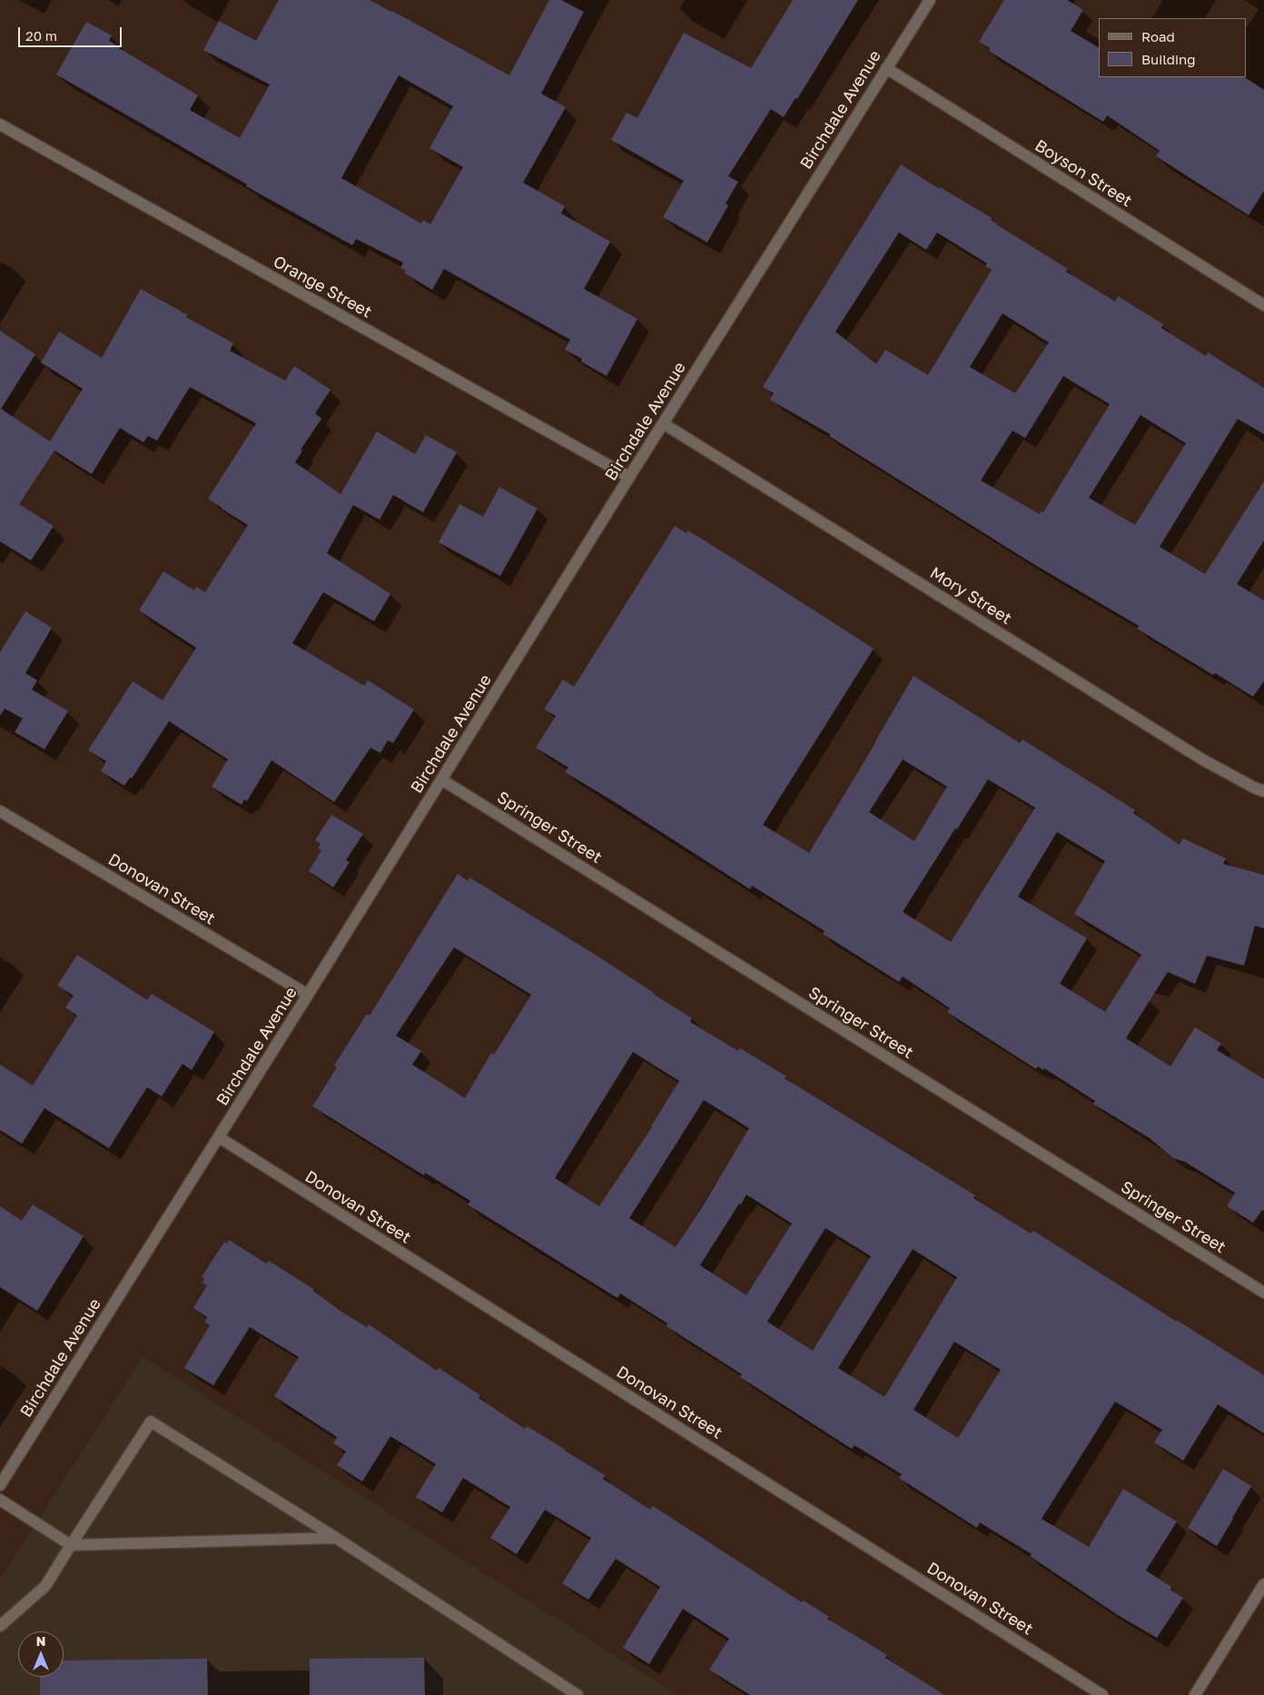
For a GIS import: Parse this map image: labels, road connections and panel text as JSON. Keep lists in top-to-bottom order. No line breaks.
{"streets":{"street":["Birchdale Avenue","Boyson Street","Orange Street","Mory Street","Springer Street","Donovan Street"]},"crossings":[["Birchdale Avenue","Boyson Street"],["Birchdale Avenue","Orange Street"],["Birchdale Avenue","Mory Street"],["Birchdale Avenue","Springer Street"],["Birchdale Avenue","Donovan Street"]],"legend":["Road","Building"],"scale_bar":"20 m","north":"top"}
